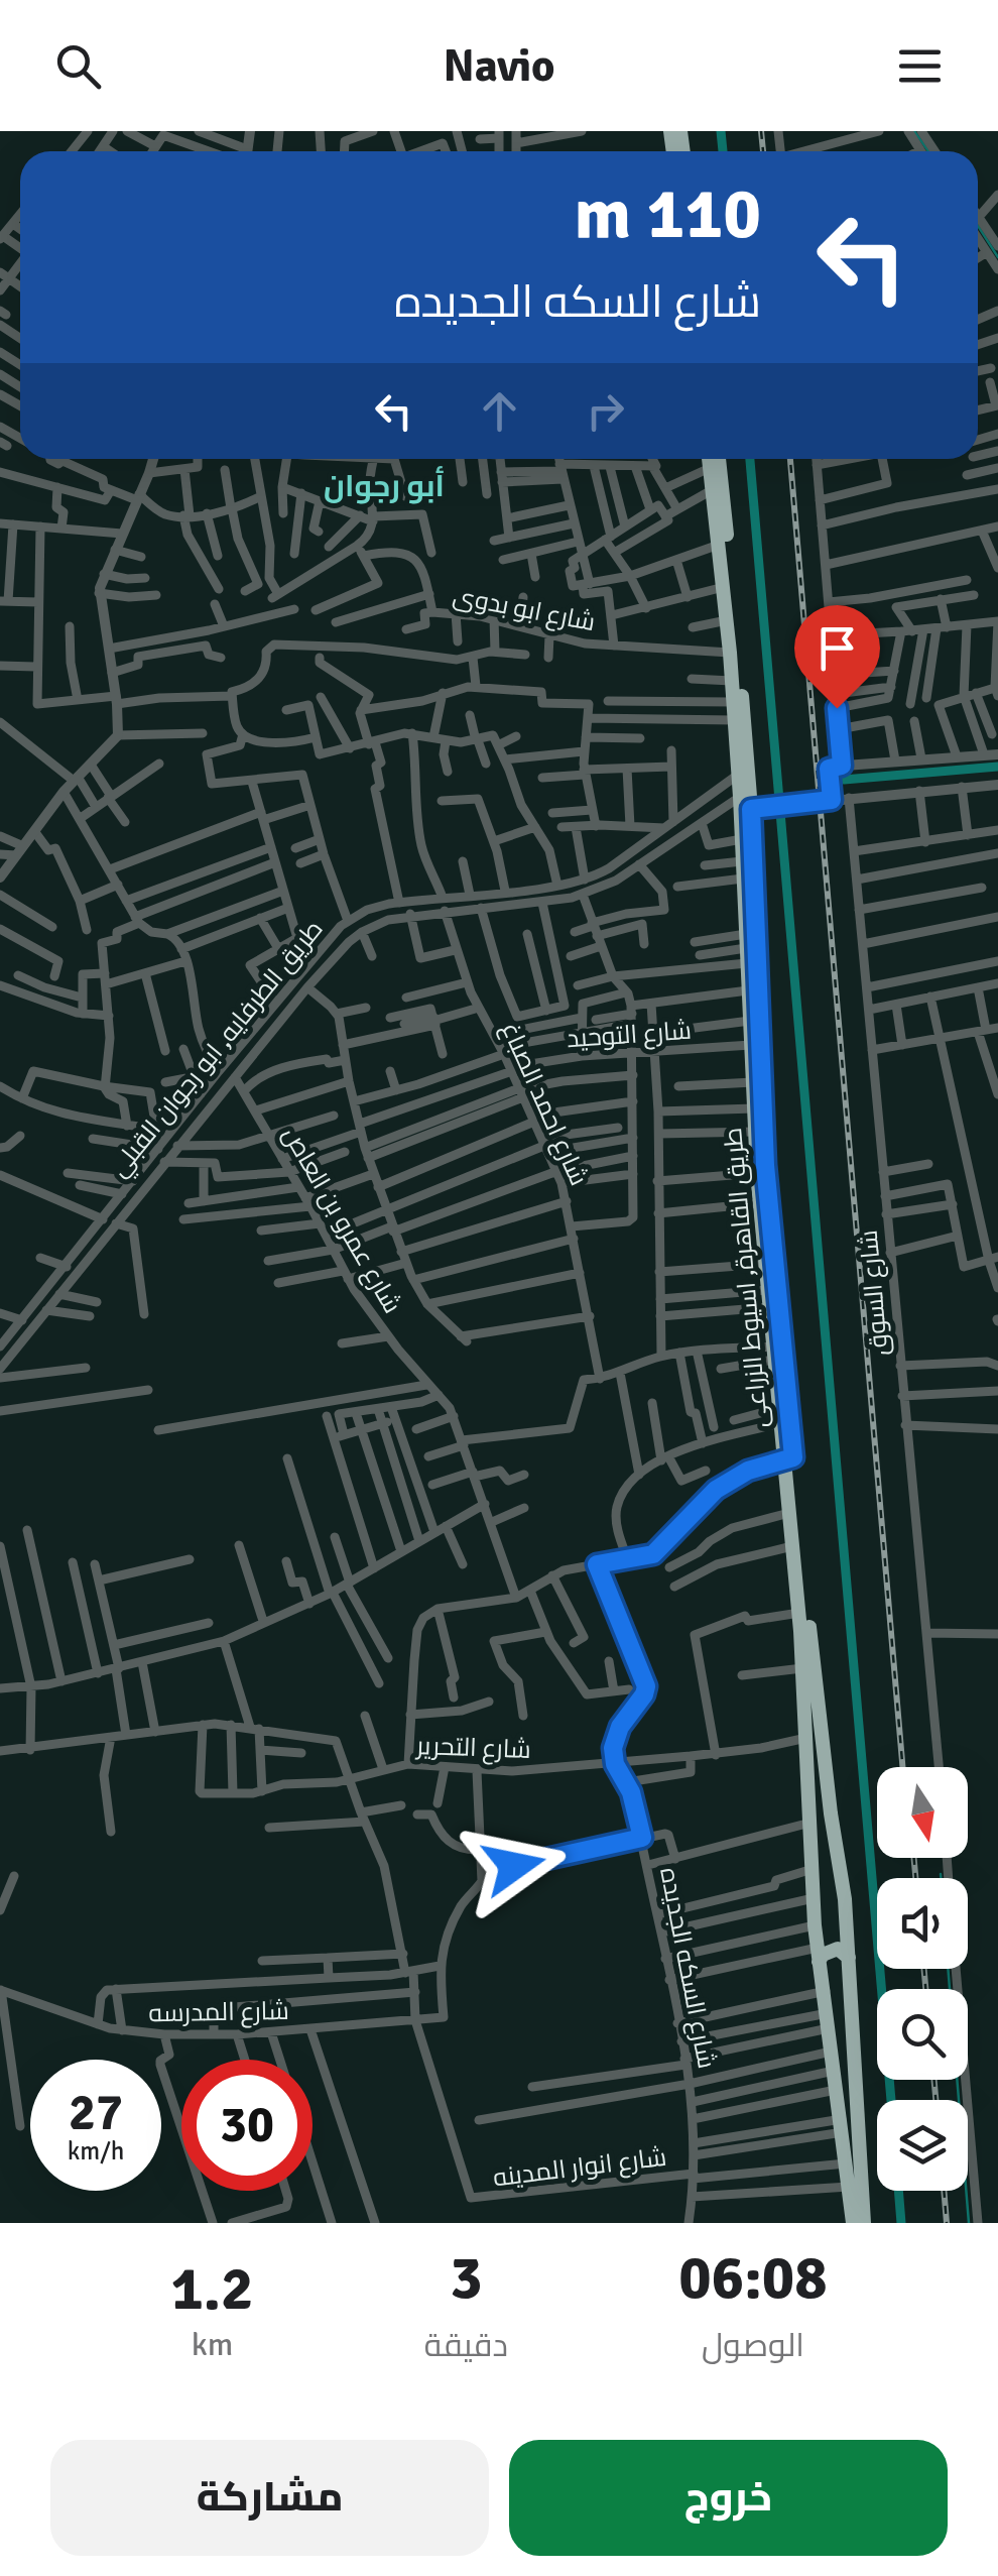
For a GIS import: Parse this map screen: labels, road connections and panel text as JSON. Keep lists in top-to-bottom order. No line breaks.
{"streets":{"highway":["طريق القاهرة, اسيوط الزراعى"],"street":["شارع ابو بدوى","شارع التوحيد","طريق الطرفايه, ابو رجوان القبلي","شارع احمد الصباغ","شارع عمرو بن العاص","شارع السوق","شارع التحرير","شارع السكه الجديده","شارع المدرسه","شارع انوار المدينه"]},"crossings":[["شارع ابو بدوى","طريق القاهرة, اسيوط الزراعى"],["شارع التوحيد","شارع احمد الصباغ"],["شارع التوحيد","شارع عمرو بن العاص"],["شارع التوحيد","طريق القاهرة, اسيوط الزراعى"],["طريق الطرفايه, ابو رجوان القبلي","شارع احمد الصباغ"],["طريق الطرفايه, ابو رجوان القبلي","شارع عمرو بن العاص"],["طريق الطرفايه, ابو رجوان القبلي","طريق القاهرة, اسيوط الزراعى"],["طريق القاهرة, اسيوط الزراعى","شارع التحرير"],["طريق القاهرة, اسيوط الزراعى","شارع انوار المدينه"],["شارع التحرير","شارع السكه الجديده"],["شارع السكه الجديده","شارع انوار المدينه"],["شارع المدرسه","شارع انوار المدينه"]],"districts":["أبو رجوان"],"north":"bottom","page":{"header":"Navio","turn":["110 m","شارع السكه الجديده"],"speed":"27 km/h","limit":"30","eta":["06:08","الوصول","3","دقيقة","1.2","km"],"buttons":["خروج","مشاركة"]}}
